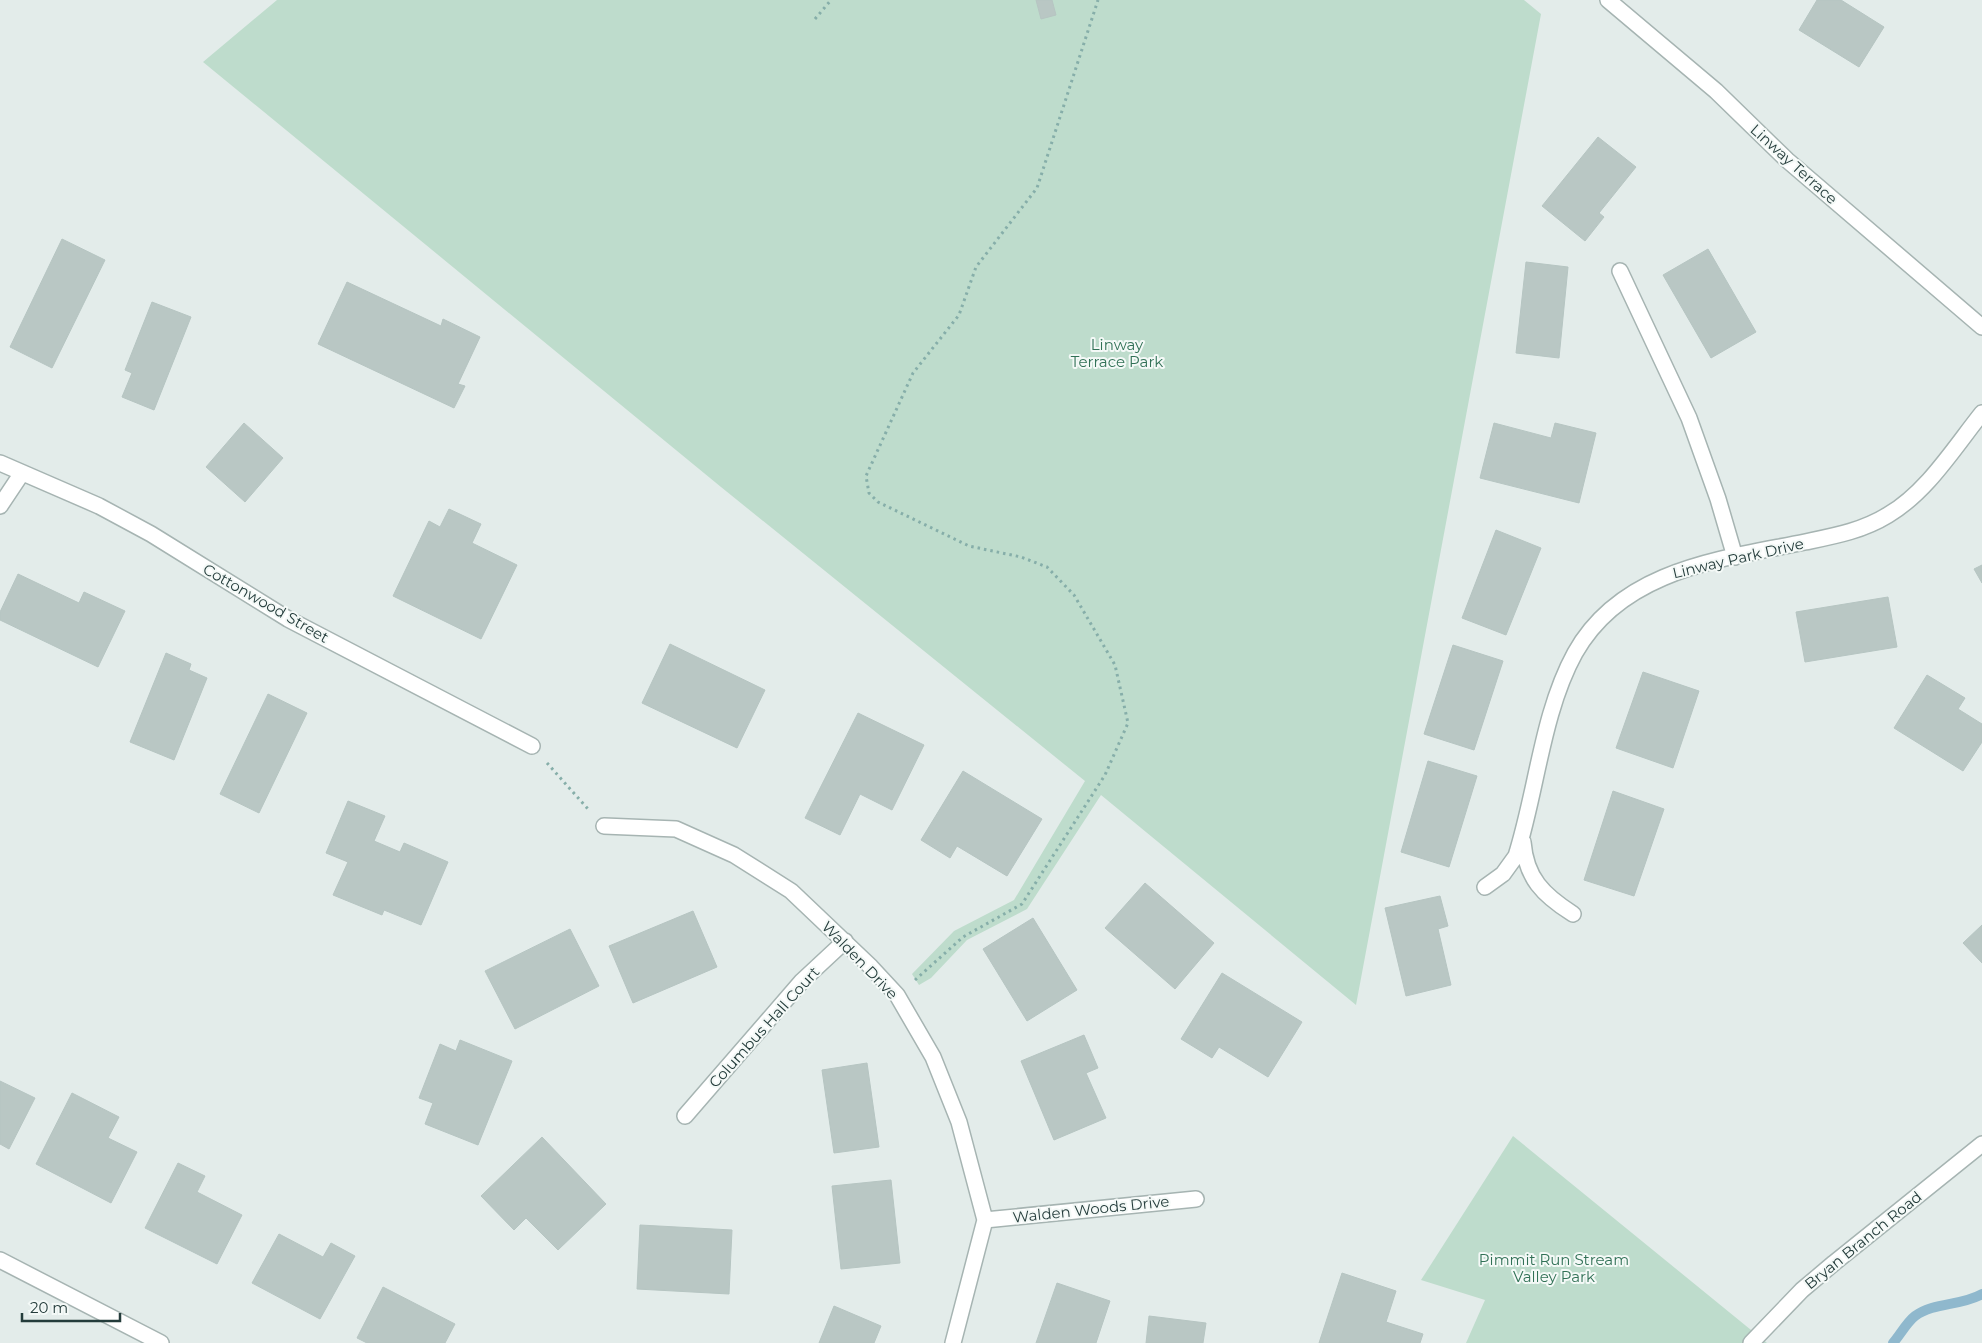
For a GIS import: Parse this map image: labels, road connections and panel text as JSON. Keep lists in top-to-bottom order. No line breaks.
{"streets":{"street":["Linway Terrace","Linway Park Drive","Cottonwood Street","Walden Drive","Columbus Hall Court","Walden Woods Drive","Bryan Branch Road"]},"crossings":[["Walden Drive","Columbus Hall Court"],["Walden Drive","Walden Woods Drive"]],"parks":["Linway Terrace Park","Pimmit Run Stream Valley Park"],"scale_bar":"20 m"}
